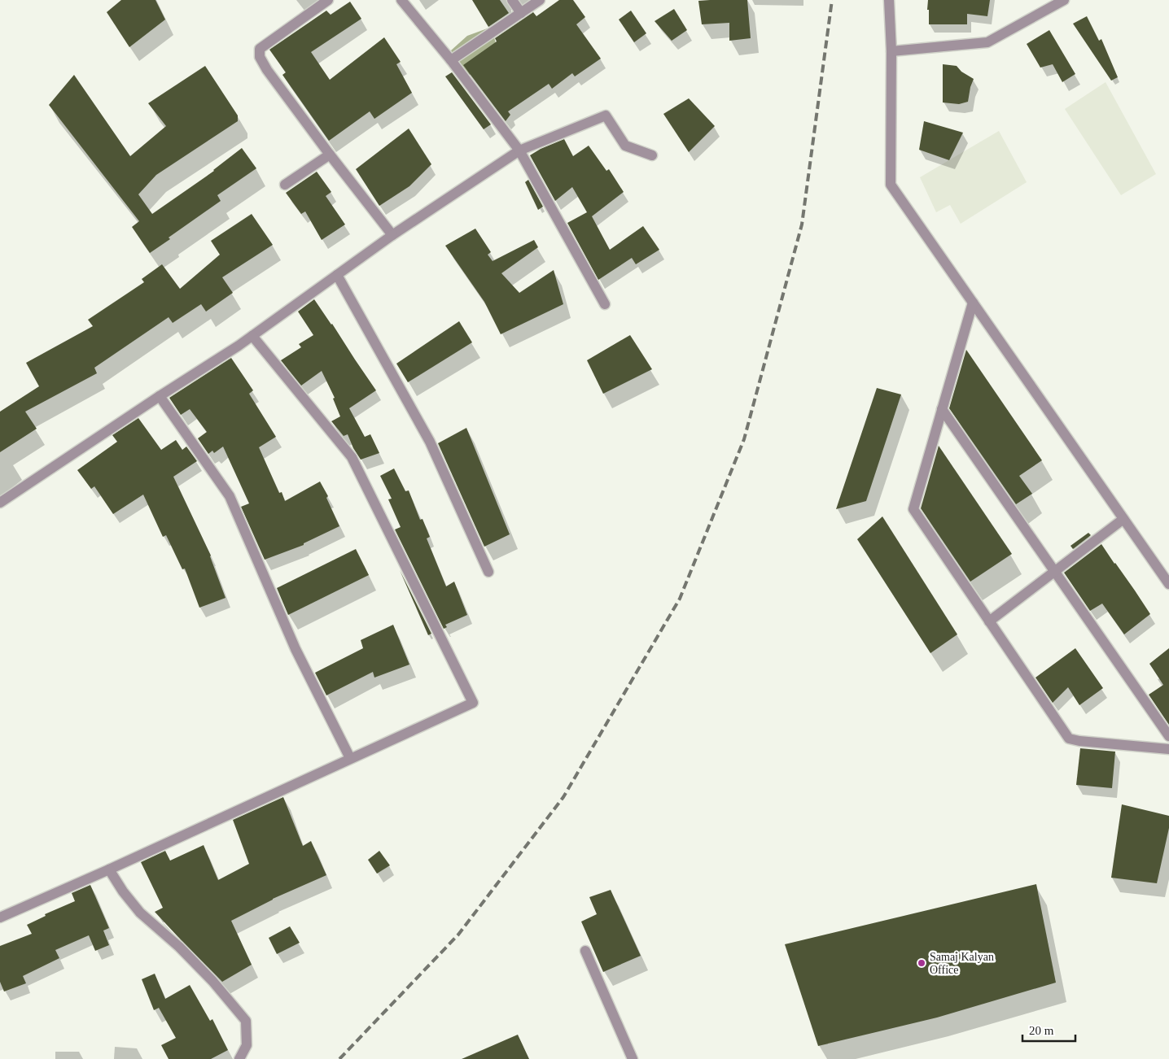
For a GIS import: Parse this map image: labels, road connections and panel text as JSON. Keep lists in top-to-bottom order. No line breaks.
{"places":["Samaj Kalyan Office"],"scale_bar":"20 m"}
